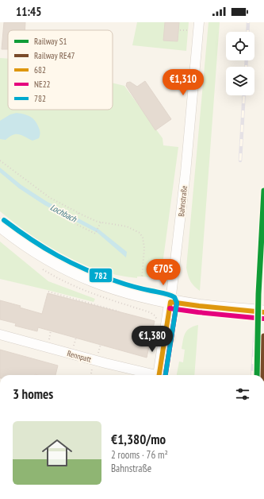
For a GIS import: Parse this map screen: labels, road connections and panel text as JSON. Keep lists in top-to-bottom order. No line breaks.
{"streets":{"street":["Bahnstraße","Rennpatt"]},"water":["Lochbach"],"lines":["rail line S1","transit line 782","transit line 682","transit line NE22","rail line RE47"],"legend":["Railway S1","Railway RE47","682","NE22","782"],"page":{"status":"11:45","price":["€1,310","€705","€1,380"],"heading":"3 homes","list":[{"name":"€1,380/mo","note":"2 rooms · 76 m² · Bahnstraße"}]}}
